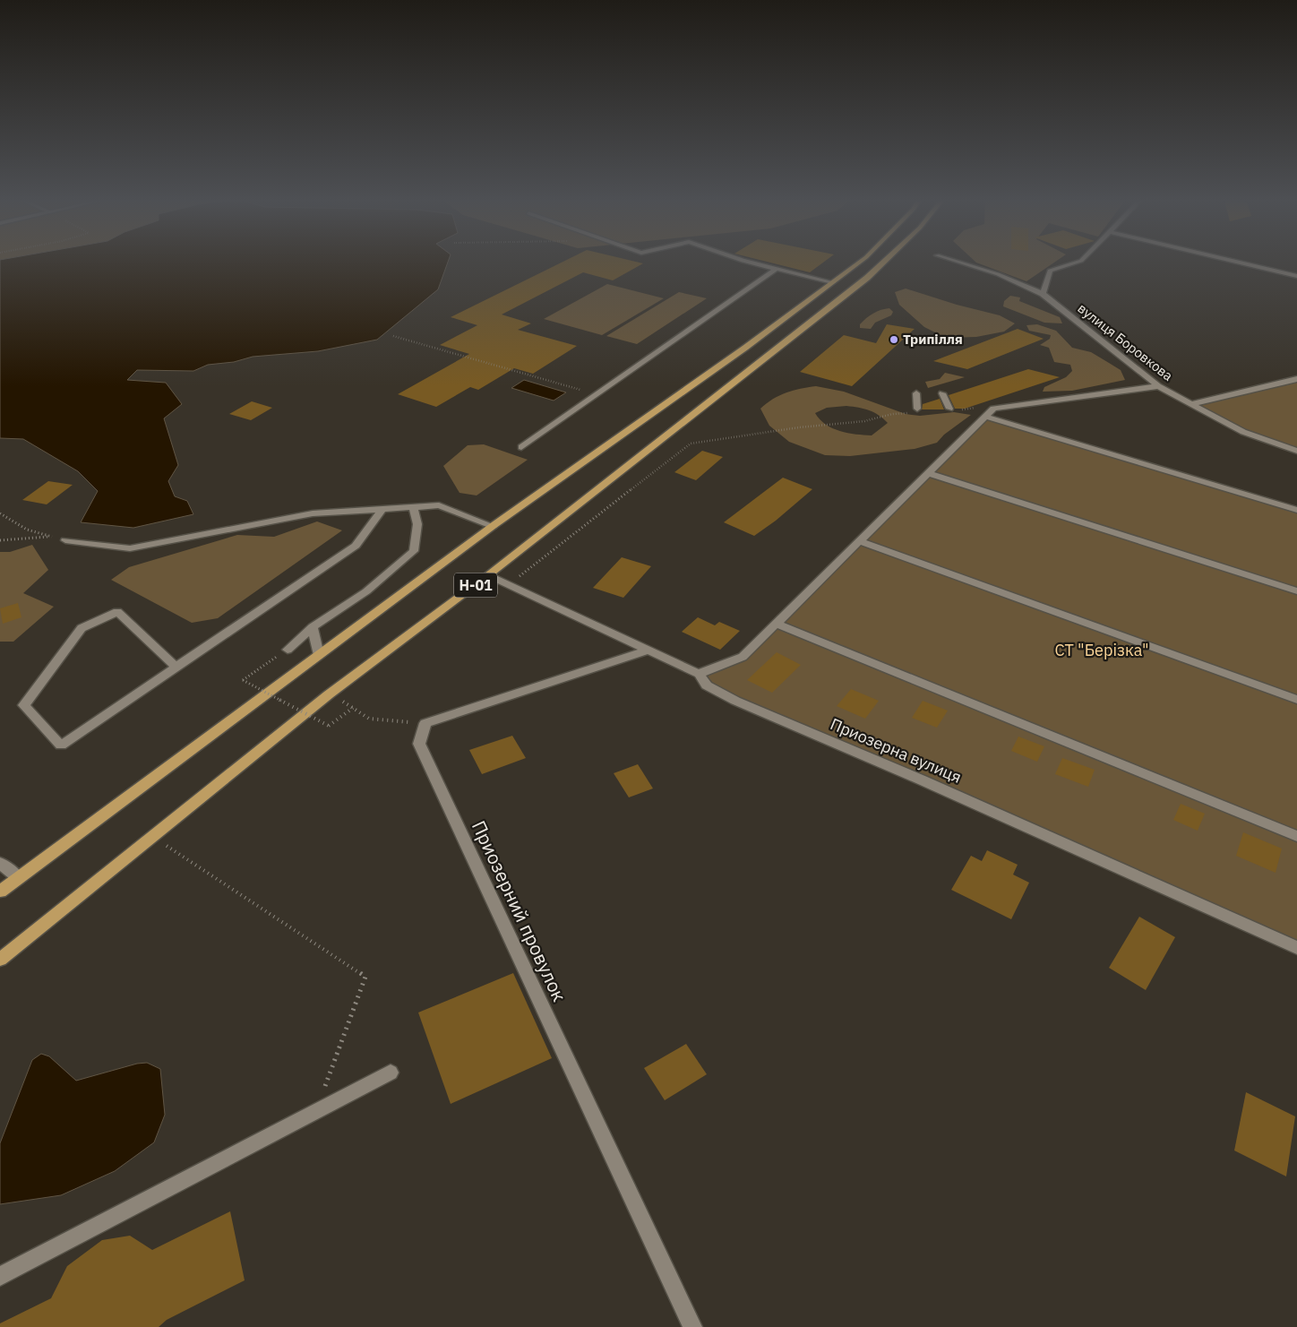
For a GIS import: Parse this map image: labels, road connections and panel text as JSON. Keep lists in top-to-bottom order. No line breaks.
{"streets":{"main road":["Н-01"],"street":["вулиця Боровкова","Приозерна вулиця","Приозерний провулок"]},"crossings":[["Н-01","Приозерна вулиця"]],"parks":["СТ \"Берізка\""],"places":["Трипілля"]}
